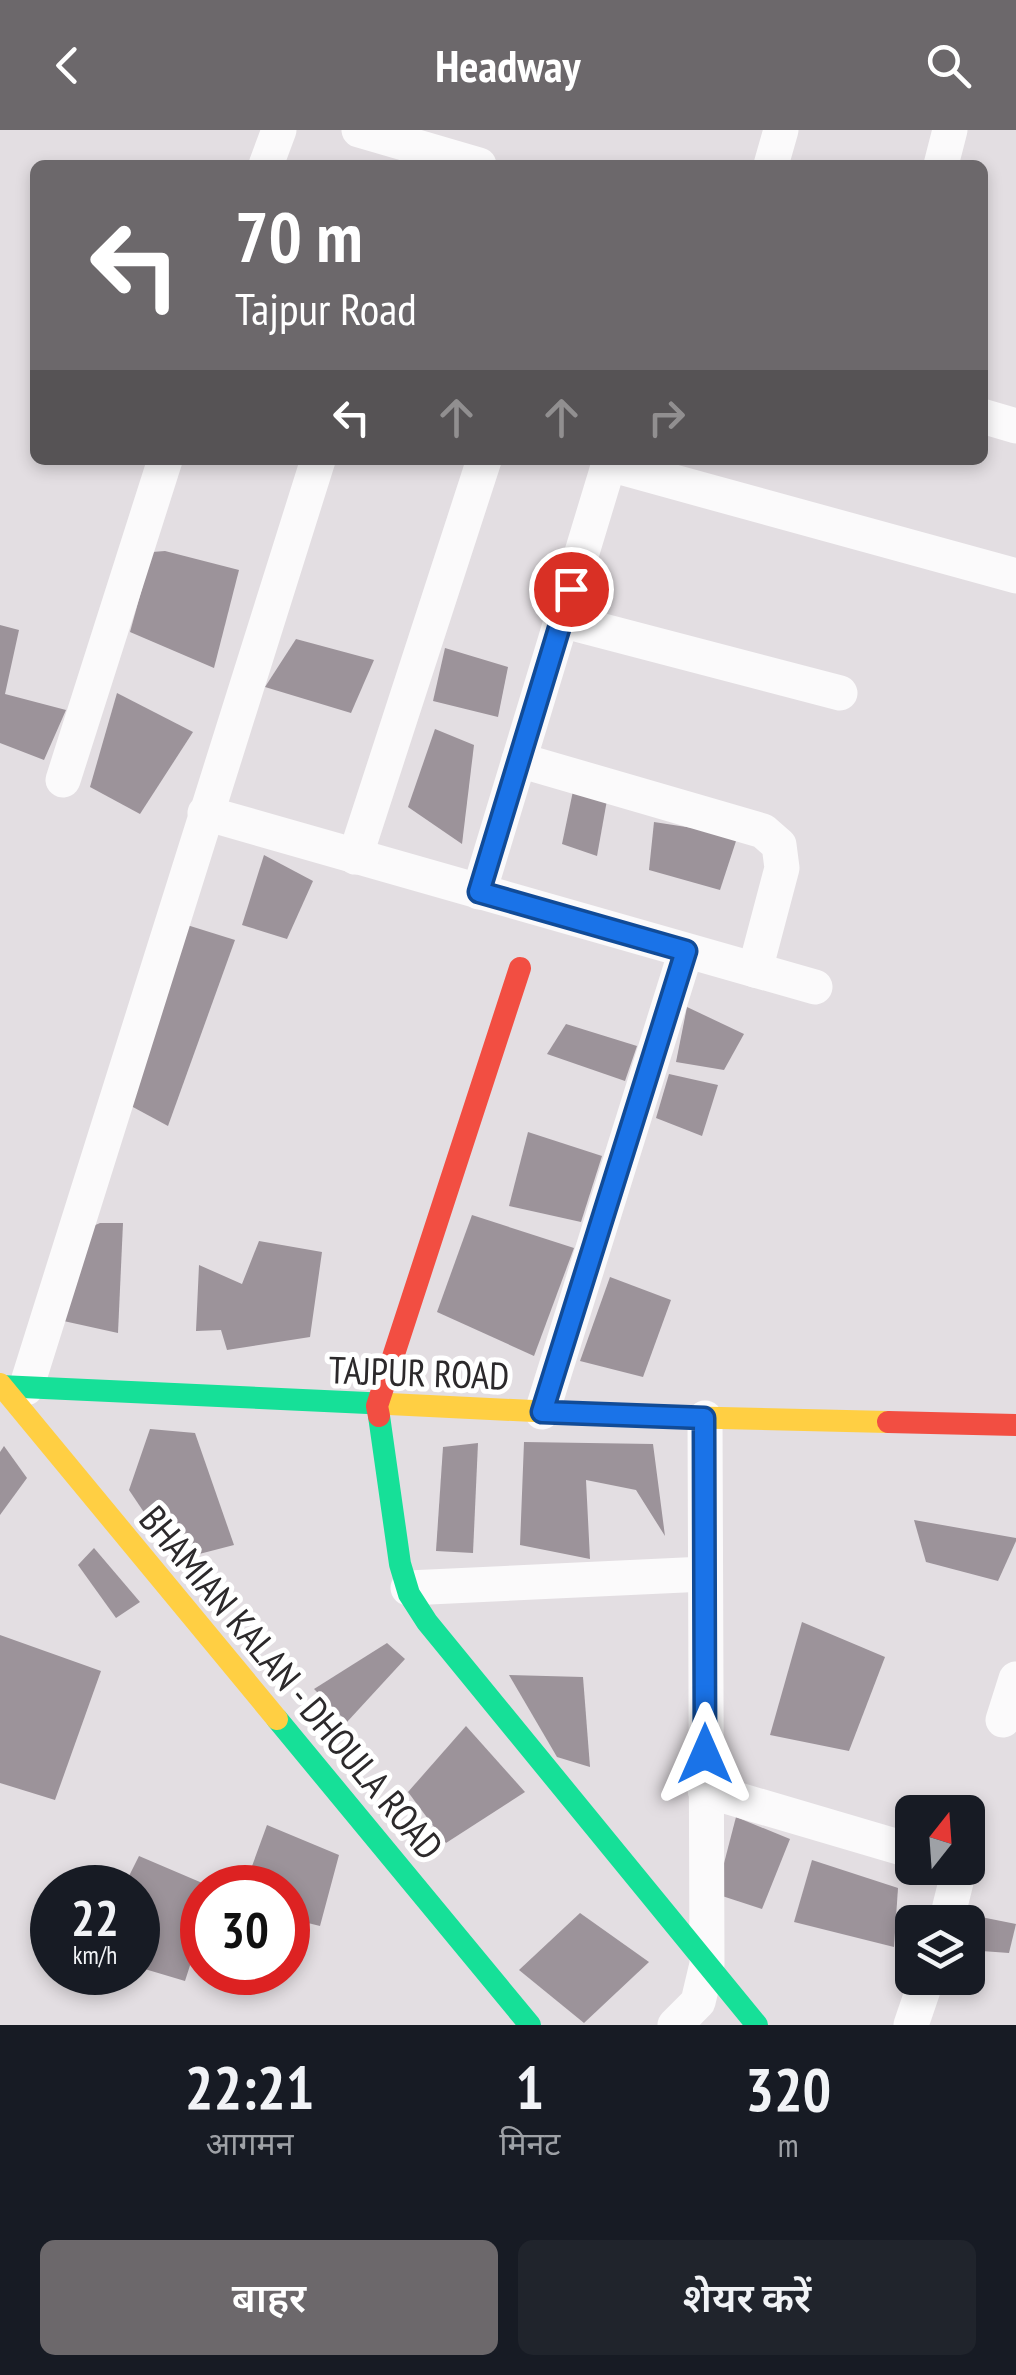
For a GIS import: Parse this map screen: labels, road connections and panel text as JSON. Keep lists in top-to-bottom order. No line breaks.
{"streets":{"street":["TAJPUR ROAD","BHAMIAN KALAN - DHOULA ROAD"]},"crossings":[["TAJPUR ROAD","BHAMIAN KALAN - DHOULA ROAD"]],"north":"top","page":{"header":"Headway","turn":["70 m","Tajpur Road"],"speed":"22 km/h","limit":"30","eta":["22:21","आगमन","1","मिनट","320","m"],"buttons":["बाहर","शेयर करें"]}}
